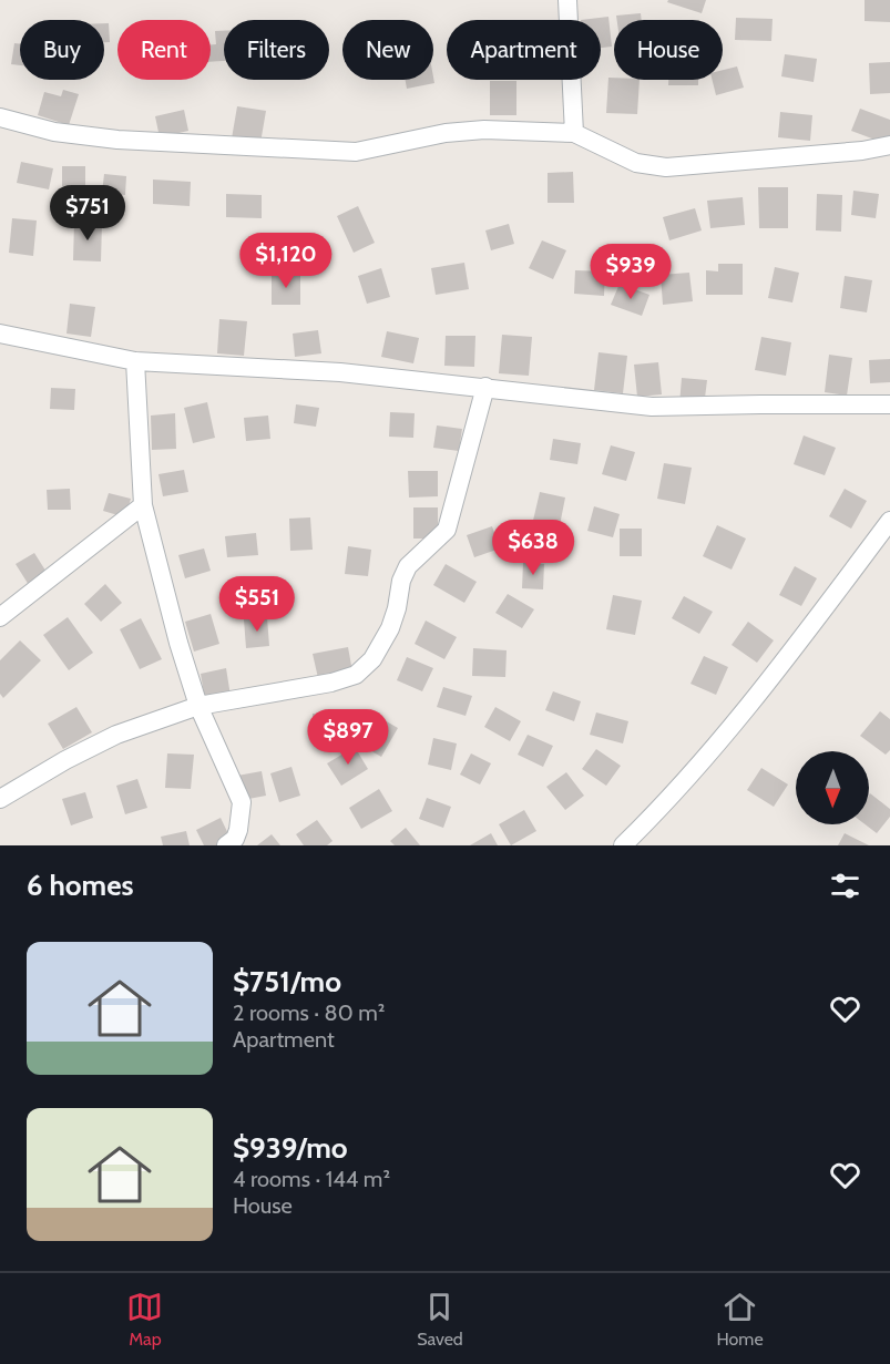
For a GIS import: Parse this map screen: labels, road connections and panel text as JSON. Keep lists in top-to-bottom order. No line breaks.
{"north":"bottom","page":{"chip":["Buy","Rent","Filters","New","Apartment","House"],"price":["$751","$1,120","$939","$638","$551","$897"],"heading":"6 homes","list":[{"name":"$751/mo","note":"2 rooms · 80 m² · Apartment"},{"name":"$939/mo","note":"4 rooms · 144 m² · House"}],"tabs":["Map","Saved","Home"]}}
